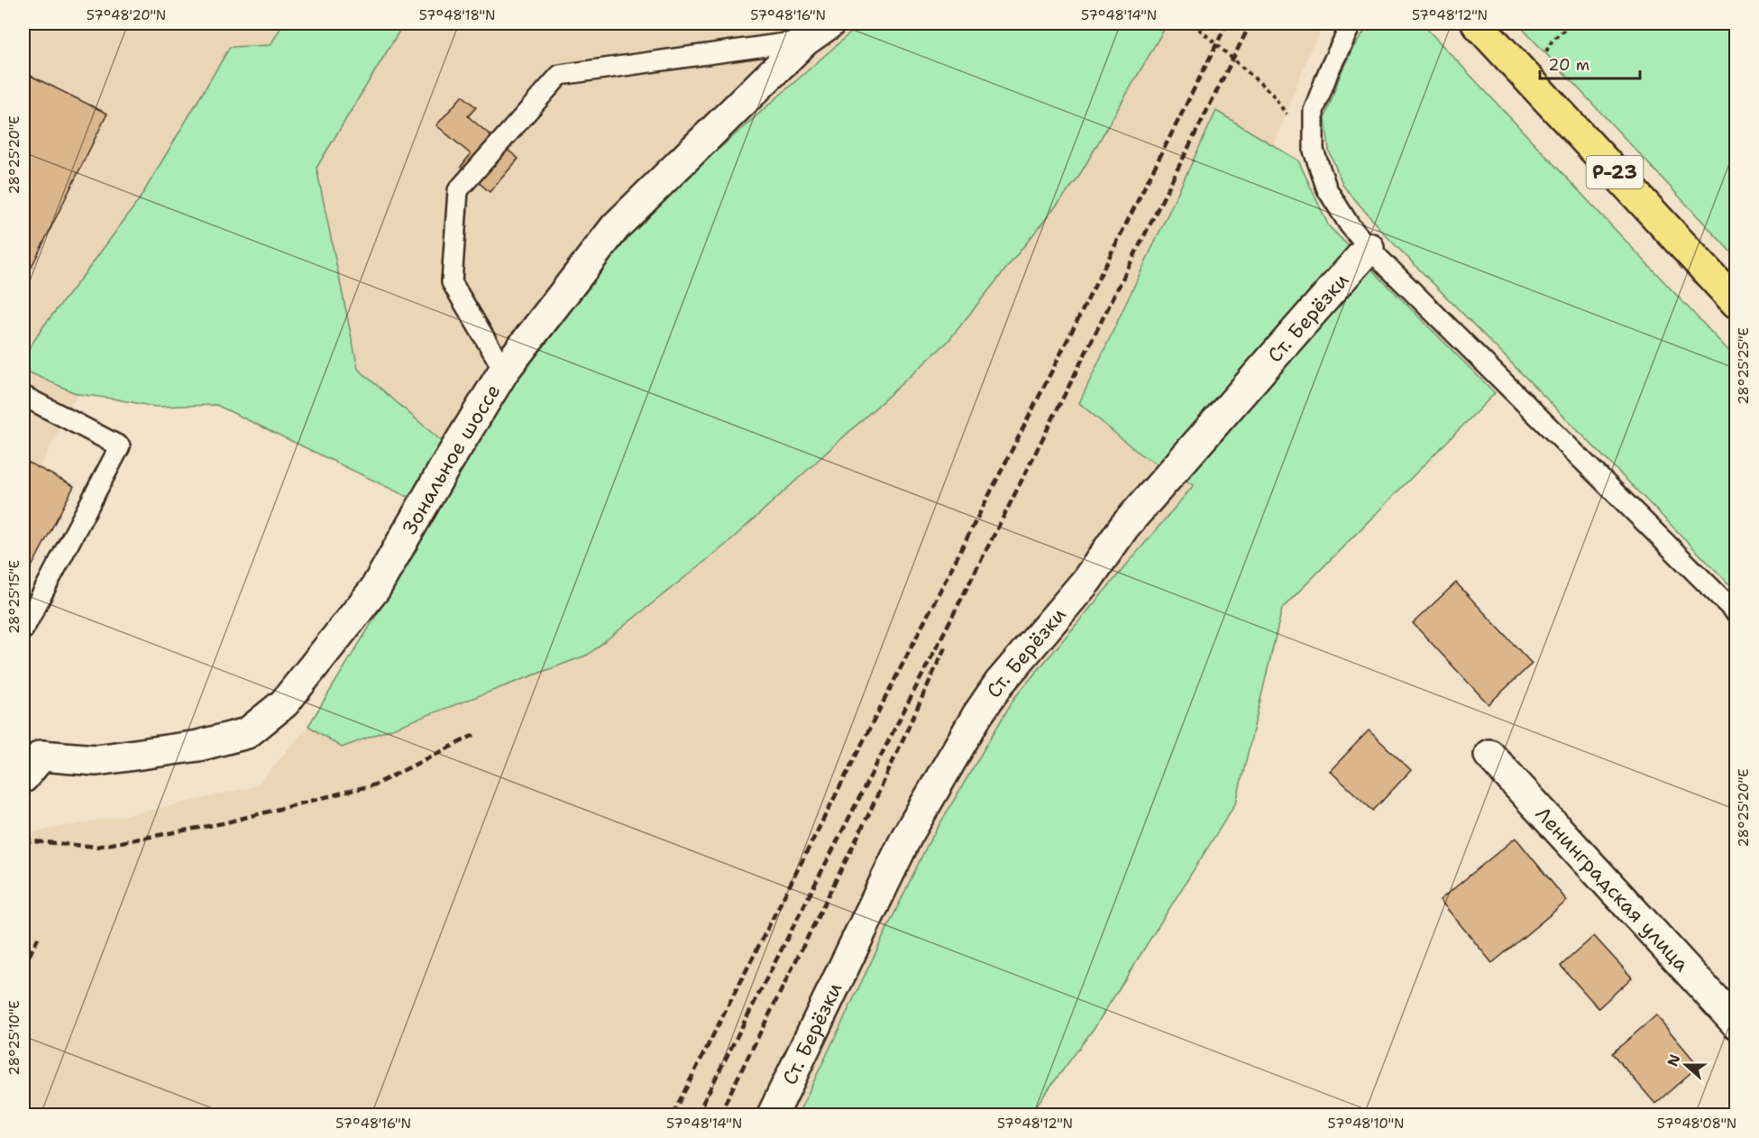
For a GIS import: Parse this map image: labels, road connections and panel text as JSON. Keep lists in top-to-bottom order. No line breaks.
{"streets":{"highway":["Р-23"],"street":["Ст. Берёзки","Зональное шоссе","Ленинградская улица"]},"scale_bar":"20 m","north":"left","coordinates":["57°48'20\"N","57°48'18\"N","57°48'16\"N","57°48'14\"N","57°48'12\"N","28°25'20\"E","28°25'25\"E","28°25'15\"E","28°25'10\"E","57°48'10\"N","57°48'08\"N"]}
